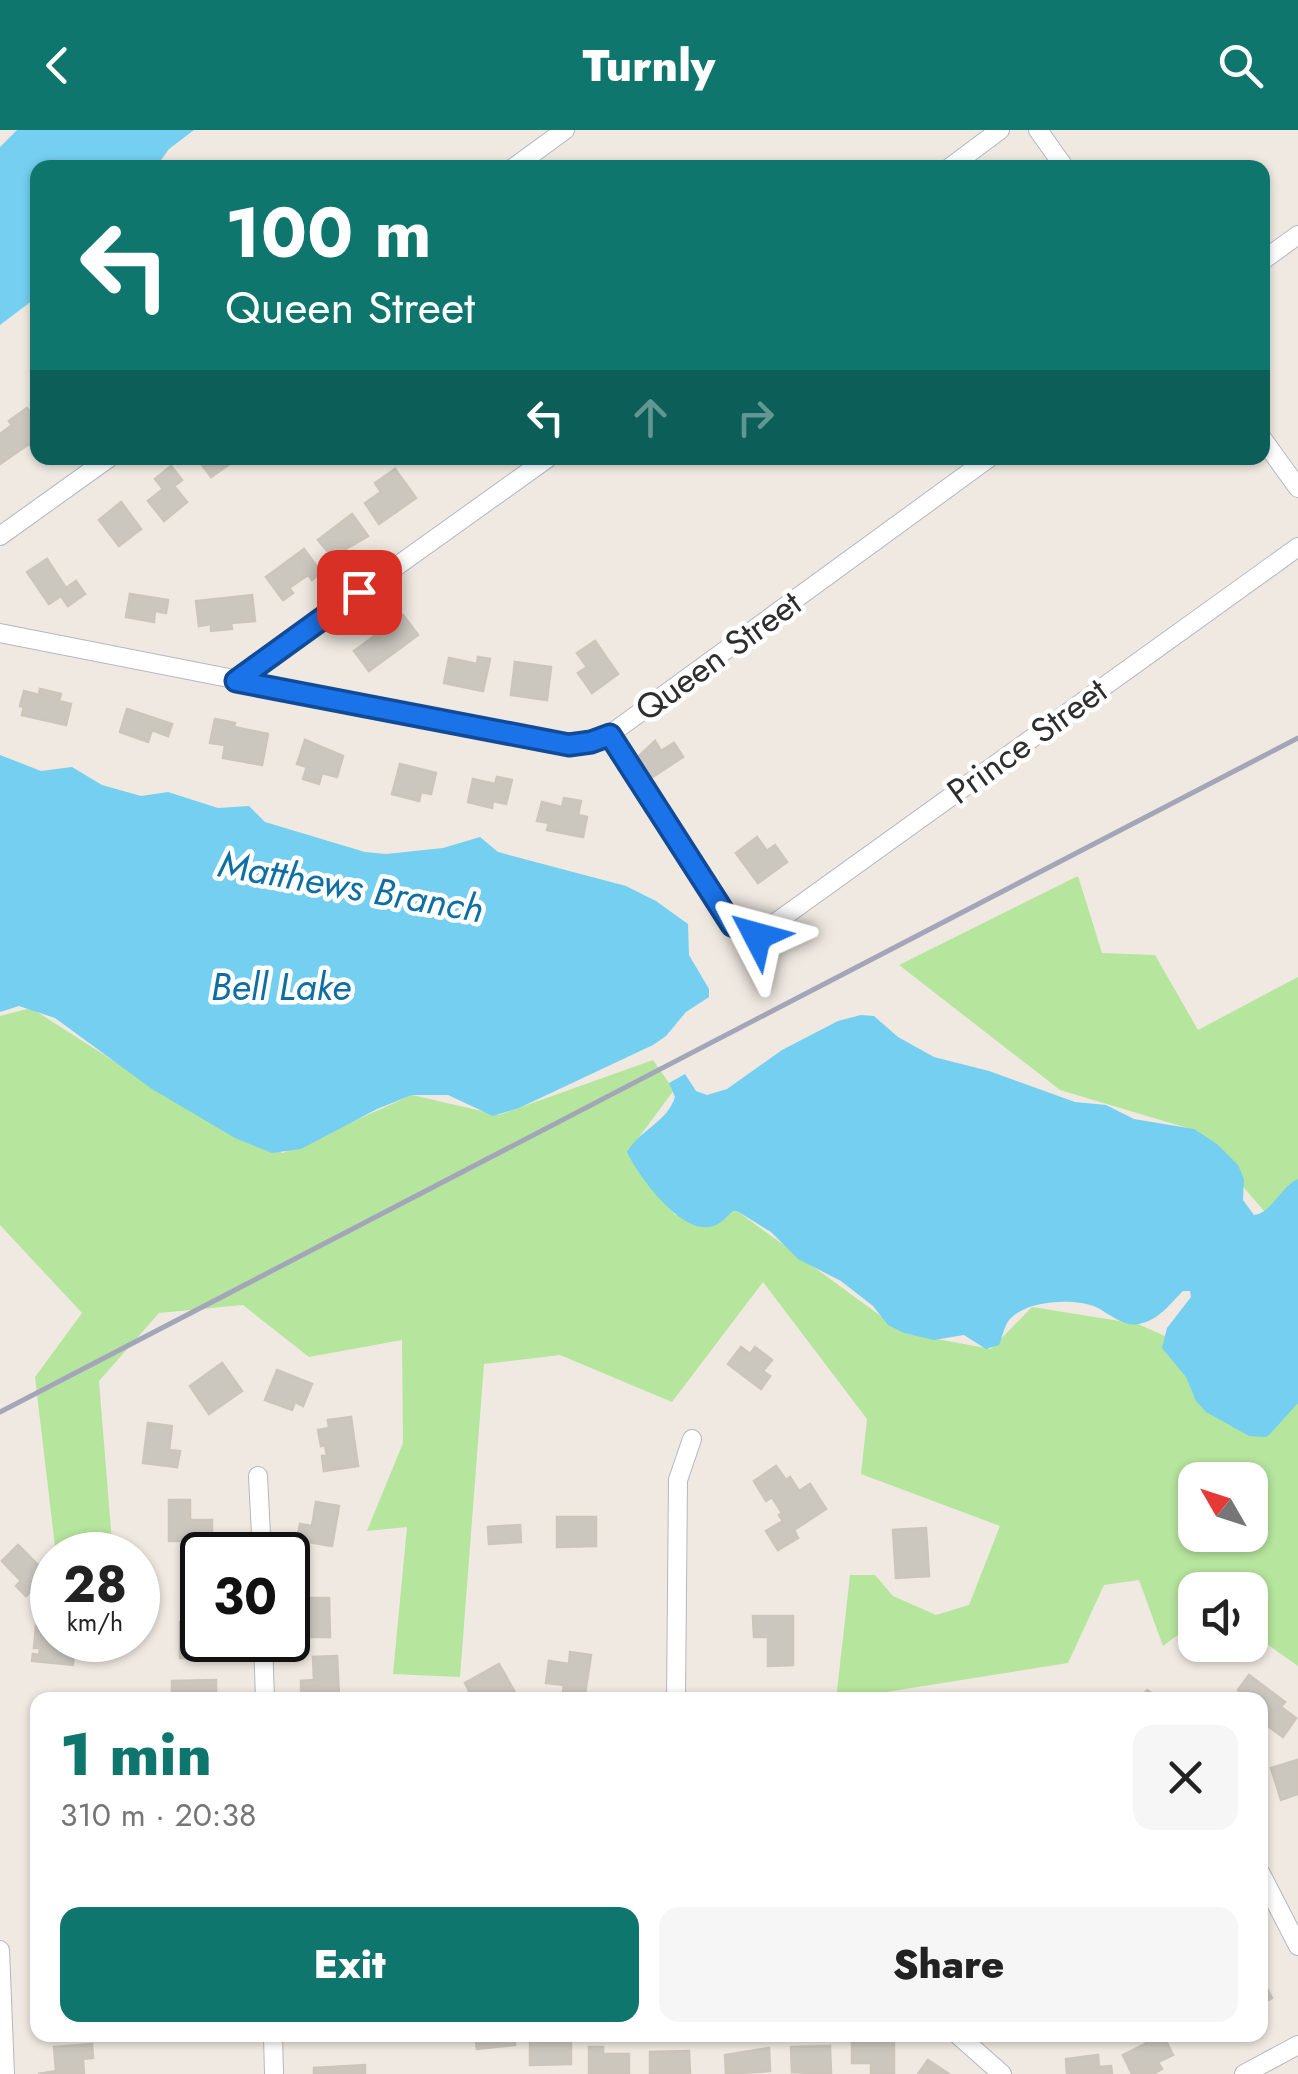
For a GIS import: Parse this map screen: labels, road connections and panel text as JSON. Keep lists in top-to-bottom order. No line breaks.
{"streets":{"street":["Queen Street","Prince Street"]},"crossings":[["Queen Street","Prince Street"]],"water":["Matthews Branch","Bell Lake"],"north":"top left","page":{"header":"Turnly","turn":["100 m","Queen Street"],"speed":"28 km/h","limit":"30","heading":["1 min","310 m · 20:38"],"buttons":["Exit","Share"]}}
